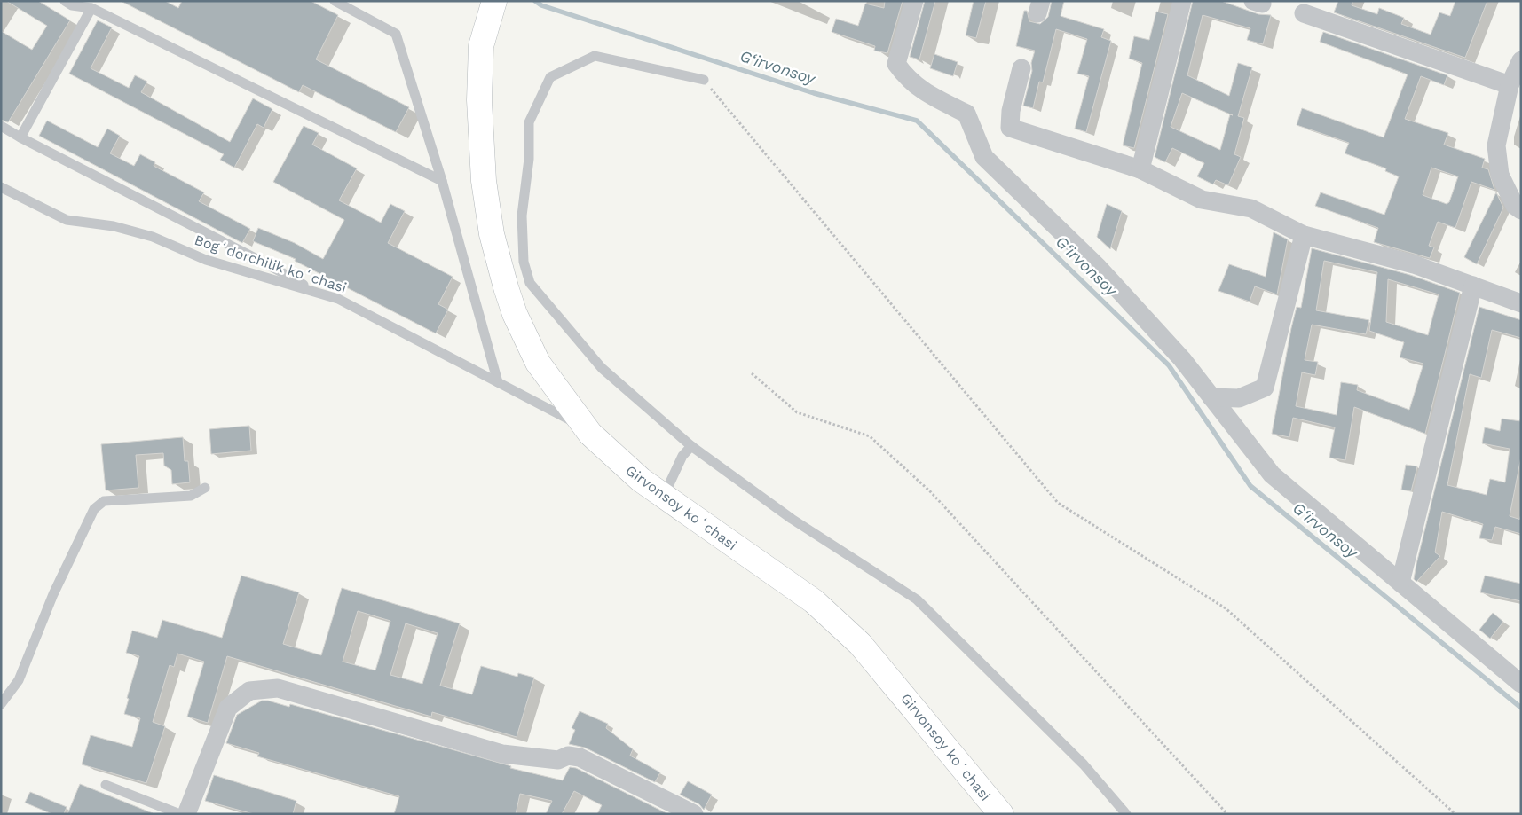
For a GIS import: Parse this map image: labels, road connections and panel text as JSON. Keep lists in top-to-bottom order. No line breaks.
{"streets":{"main road":["Girvonsoy koʻchasi"],"lane":["Bogʻdorchilik koʻchasi"]},"crossings":[["Bogʻdorchilik koʻchasi","Girvonsoy koʻchasi"]],"water":["G‘irvonsoy"]}
